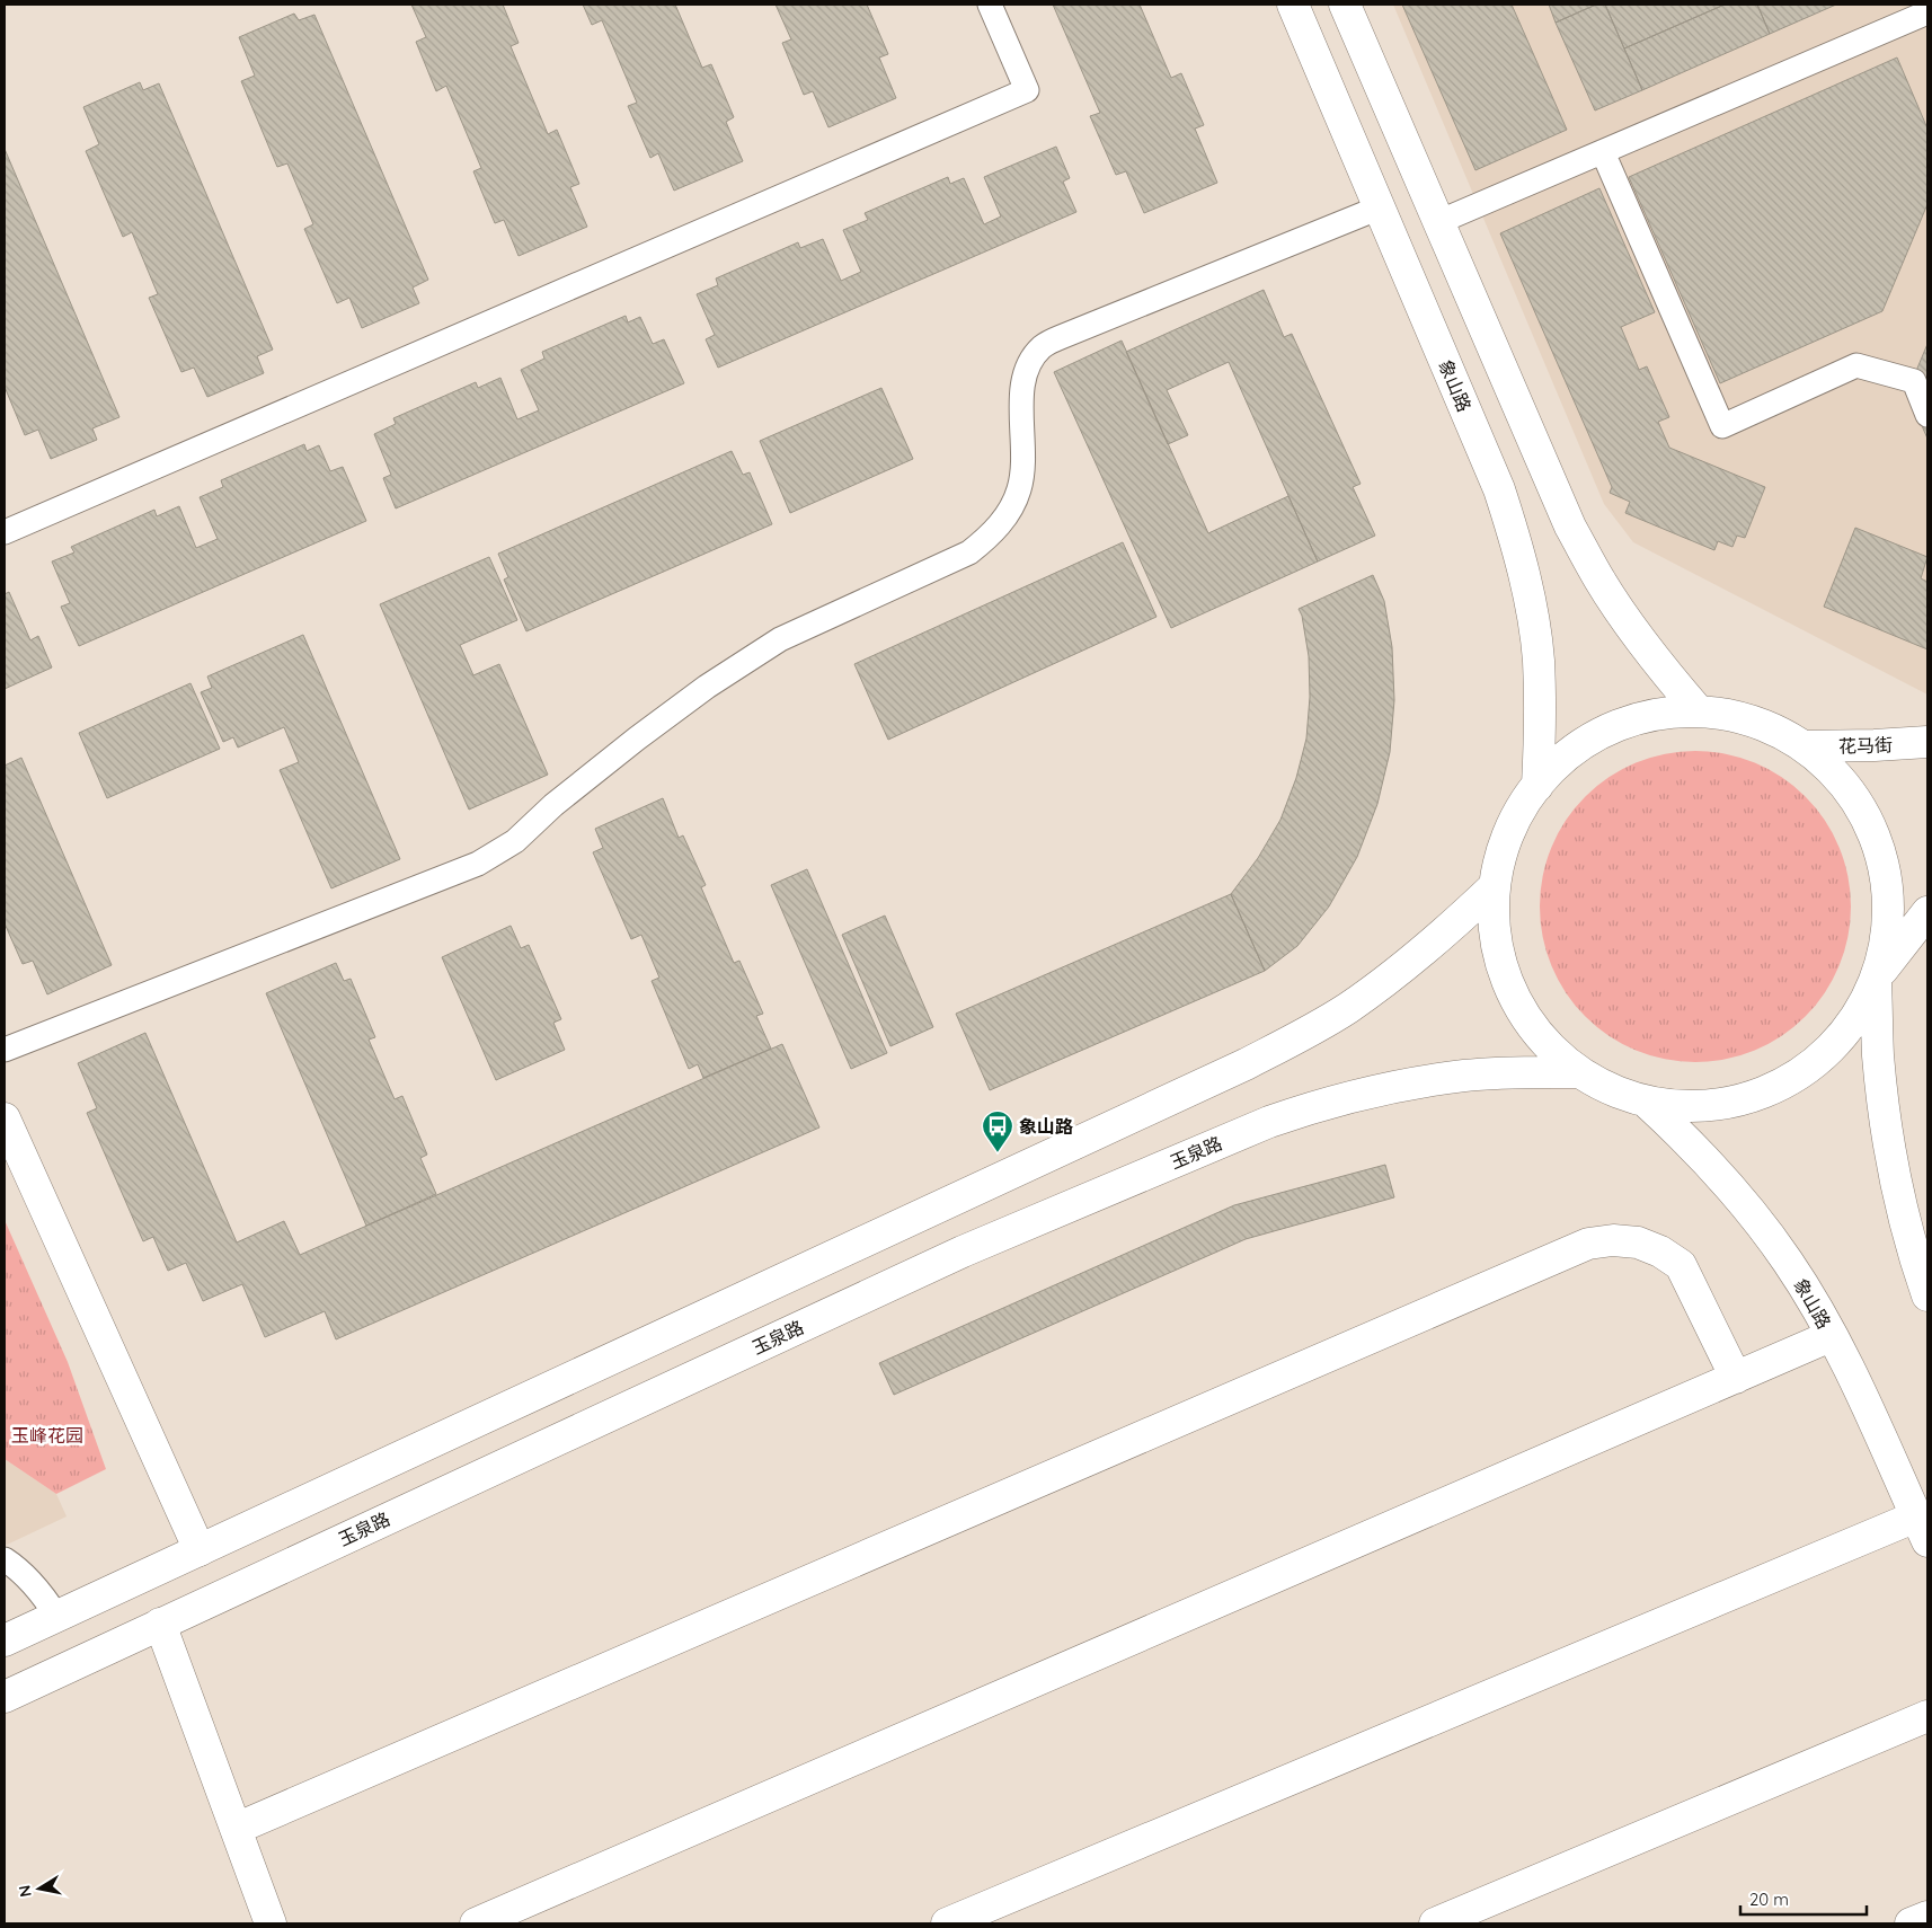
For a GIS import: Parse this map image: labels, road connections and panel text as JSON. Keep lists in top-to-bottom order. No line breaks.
{"streets":{"main road":["象山路","花马街","玉泉路"]},"parks":["玉峰花园"],"places":{"bus stop":["象山路"]},"scale_bar":"20 m","north":"left"}
